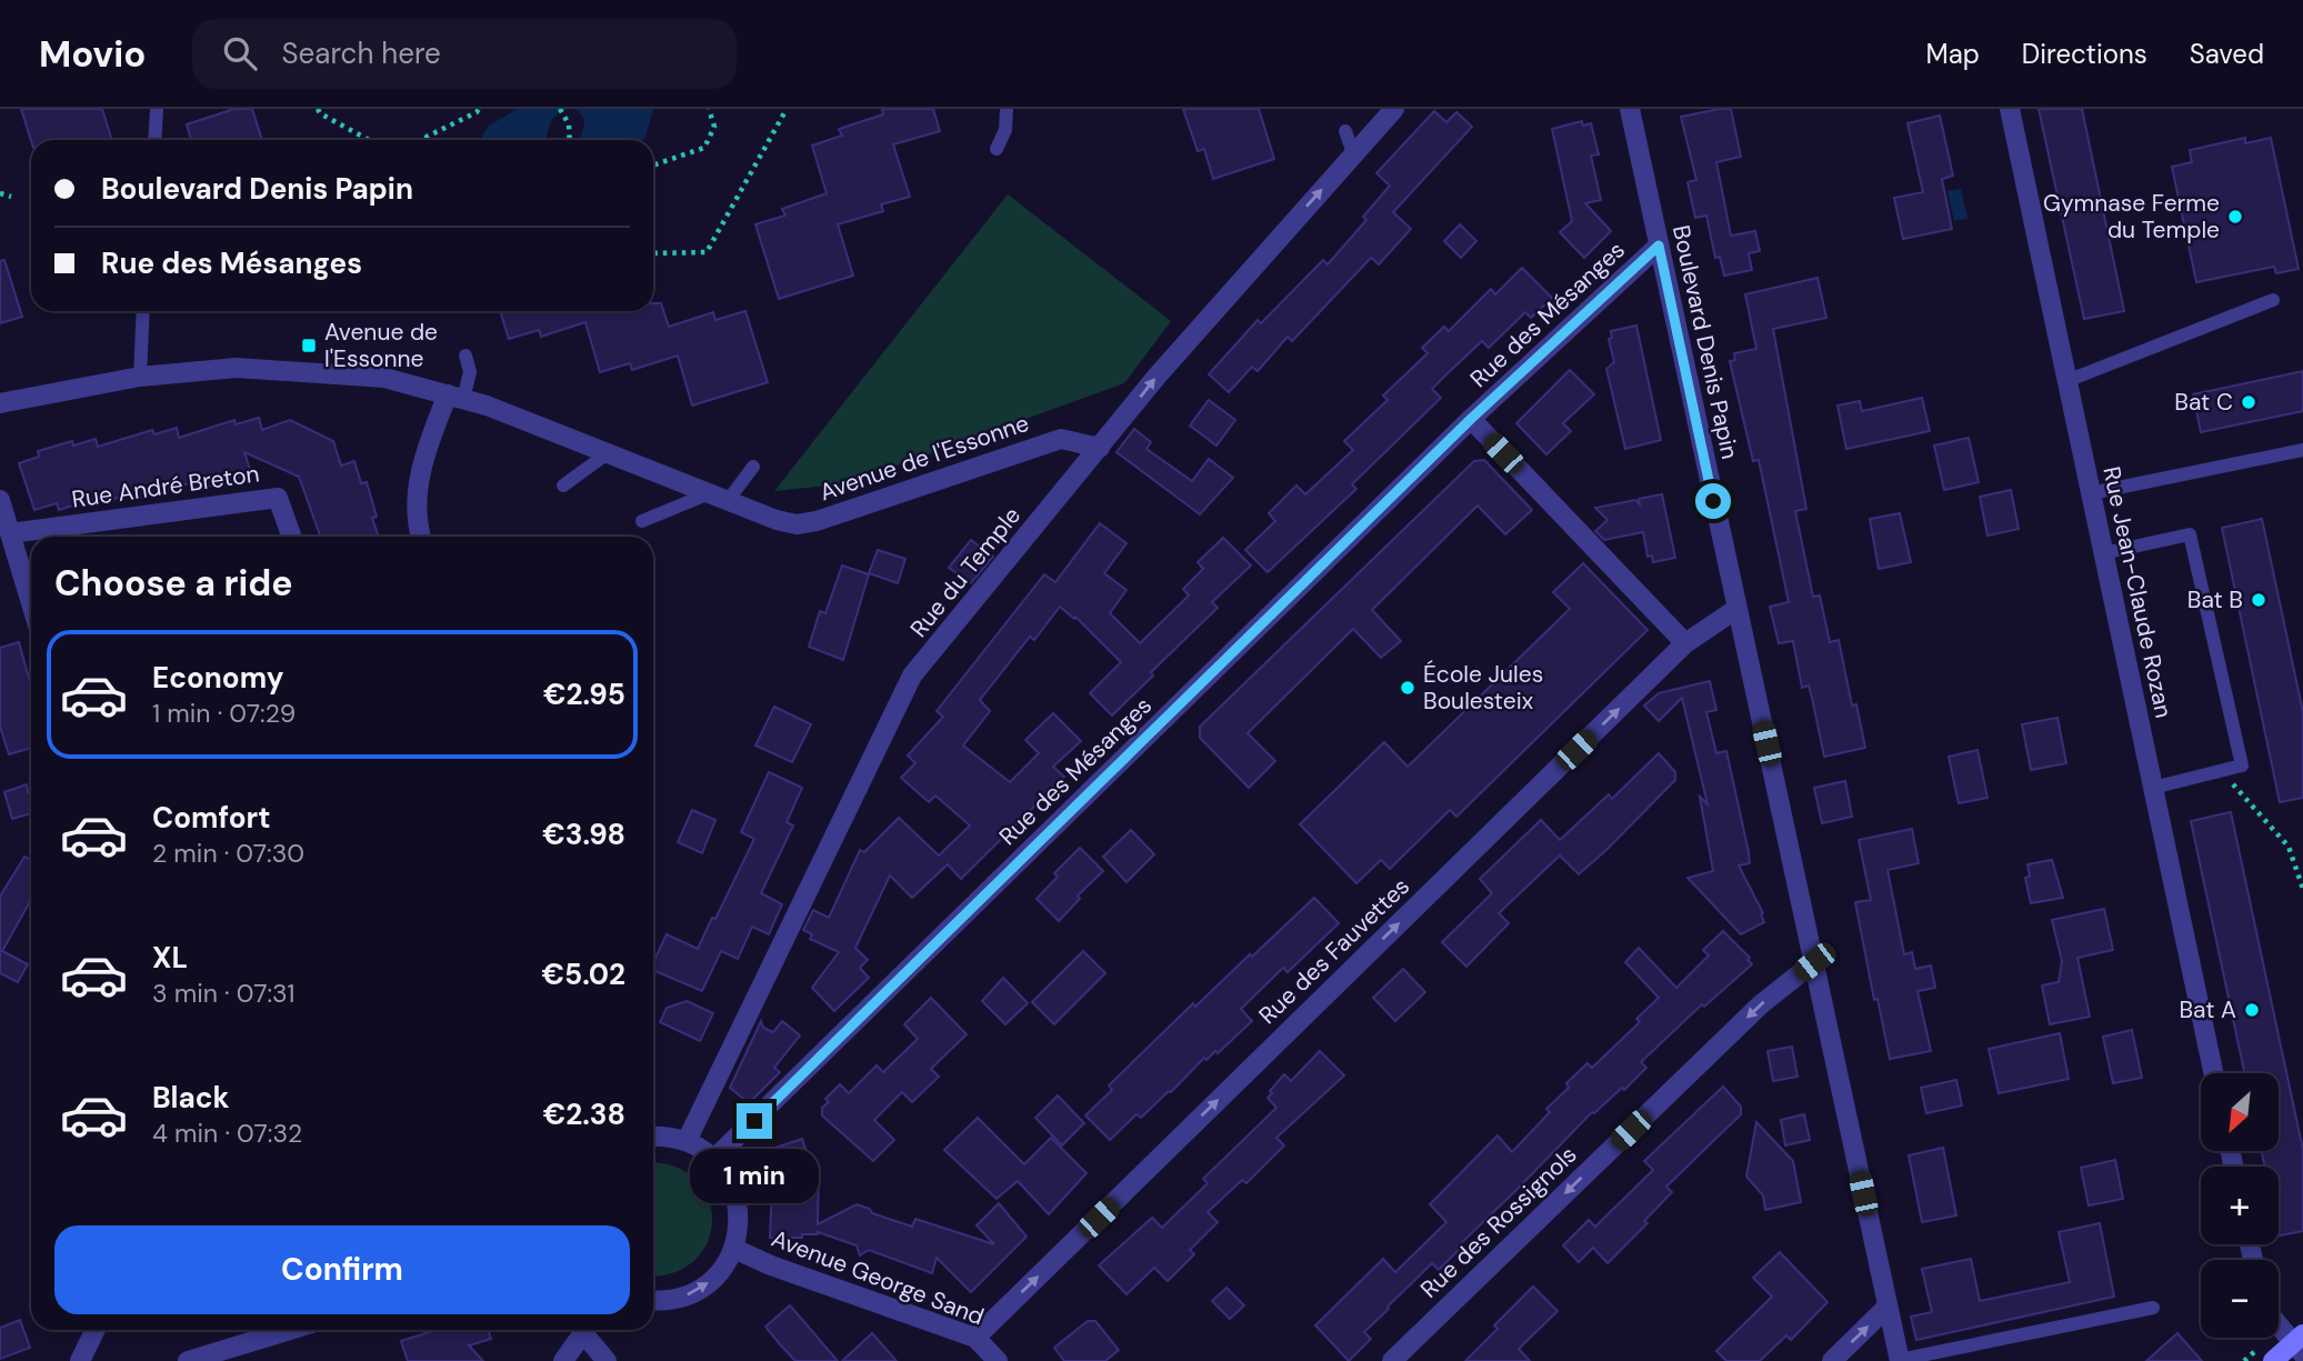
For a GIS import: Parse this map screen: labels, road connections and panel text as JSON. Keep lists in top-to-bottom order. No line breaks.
{"streets":{"street":["Rue des Mésanges","Boulevard Denis Papin","Avenue de l'Essonne","Rue André Breton","Rue du Temple","Rue Jean-Claude Rozan","Rue des Fauvettes","Rue des Rossignols","Avenue George Sand"]},"crossings":[["Rue des Mésanges","Boulevard Denis Papin"],["Rue des Mésanges","Rue des Fauvettes"],["Boulevard Denis Papin","Rue des Fauvettes"],["Boulevard Denis Papin","Rue des Rossignols"],["Avenue de l'Essonne","Rue du Temple"],["Rue des Fauvettes","Avenue George Sand"]],"one_way":["Rue des Fauvettes","Rue des Rossignols"],"places":{"other":["Gymnase Ferme du Temple","Bat C","Bat B","École Jules Boulesteix","Bat A"],"transit":["Avenue de l'Essonne"]},"north":"bottom left","page":{"header":"Movio","search":"Search here","nav":["Map","Directions","Saved"],"banner":["Boulevard Denis Papin","Rue des Mésanges"],"heading":"Choose a ride","list":[{"name":"Economy","note":"1 min · 07:29","value":"€2.95"},{"name":"Comfort","note":"2 min · 07:30","value":"€3.98"},{"name":"XL","note":"3 min · 07:31","value":"€5.02"},{"name":"Black","note":"4 min · 07:32","value":"€2.38"}],"map_buttons":["+","−"],"bubble":"1 min","buttons":"Confirm"}}
